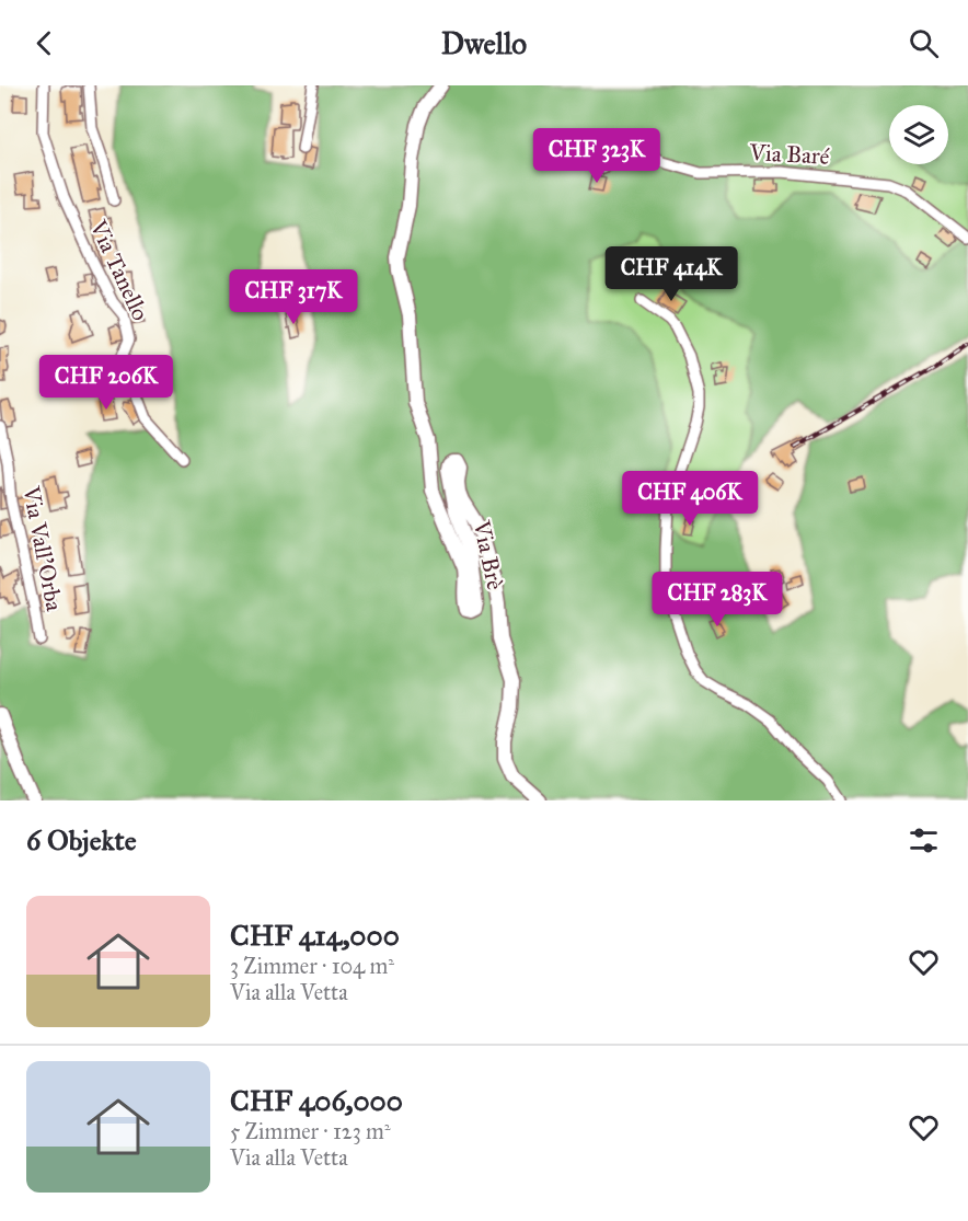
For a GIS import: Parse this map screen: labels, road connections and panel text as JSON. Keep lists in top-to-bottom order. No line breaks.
{"streets":{"street":["Via Baré","Via Tanello","Via Vall'Orba","Via Brè"]},"page":{"header":"Dwello","price":["CHF 323K","CHF 414K","CHF 317K","CHF 206K","CHF 406K","CHF 283K"],"heading":"6 Objekte","list":[{"name":"CHF 414,000","note":"3 Zimmer · 104 m² · Via alla Vetta"},{"name":"CHF 406,000","note":"5 Zimmer · 123 m² · Via alla Vetta"}]}}
